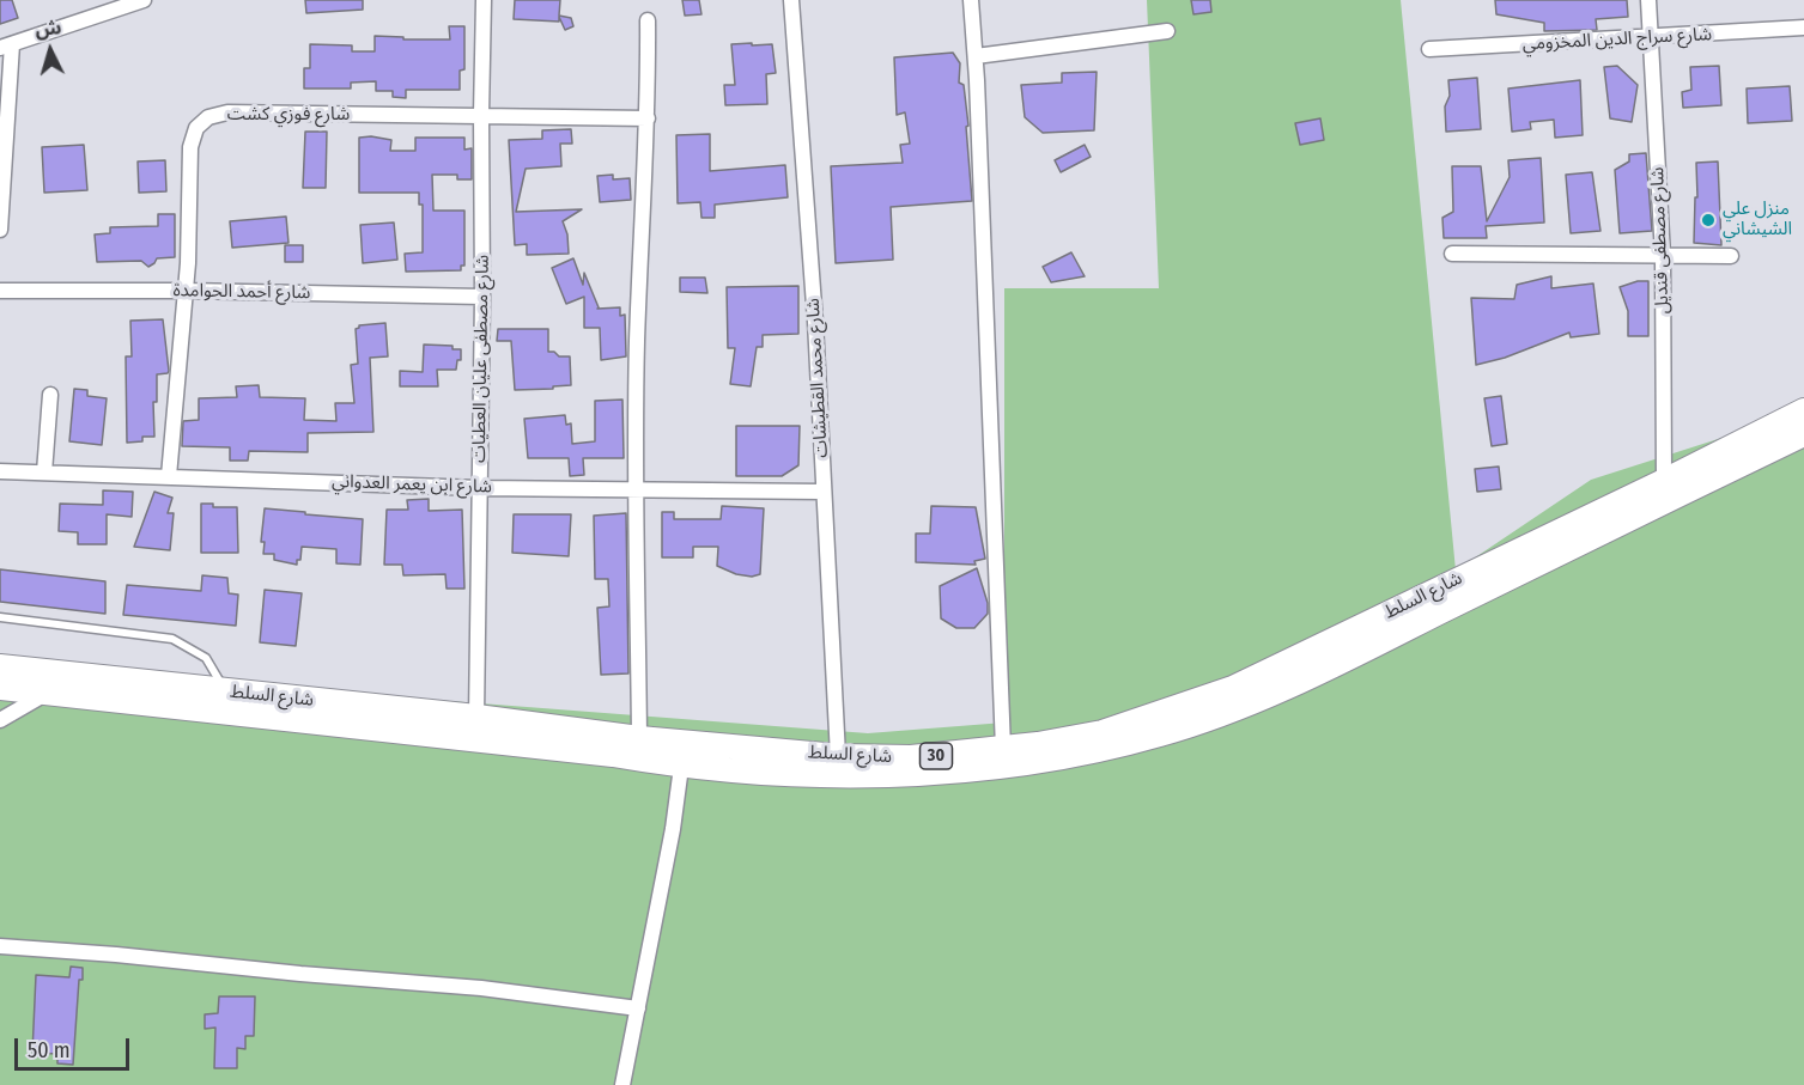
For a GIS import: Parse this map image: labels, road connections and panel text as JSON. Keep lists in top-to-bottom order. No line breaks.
{"streets":{"main road":["شارع السلط","30"],"street":["شارع سراج الدين المخزومي","شارع فوزي كشت","شارع مصطفى قنديل","شارع أحمد الحوامدة","شارع مصطفى عليان العطيات","شارع محمد القطيشات","شارع ابن يعمر العدواني"]},"crossings":[["شارع سراج الدين المخزومي","شارع مصطفى قنديل"],["شارع فوزي كشت","شارع أحمد الحوامدة"],["شارع فوزي كشت","شارع مصطفى عليان العطيات"],["شارع فوزي كشت","شارع ابن يعمر العدواني"],["شارع مصطفى قنديل","شارع السلط"],["شارع أحمد الحوامدة","شارع مصطفى عليان العطيات"],["شارع مصطفى عليان العطيات","شارع ابن يعمر العدواني"],["شارع مصطفى عليان العطيات","شارع السلط"],["شارع محمد القطيشات","شارع ابن يعمر العدواني"],["شارع محمد القطيشات","شارع السلط"]],"places":["منزل علي الشيشاني"],"scale_bar":"50 m","north":"top"}
